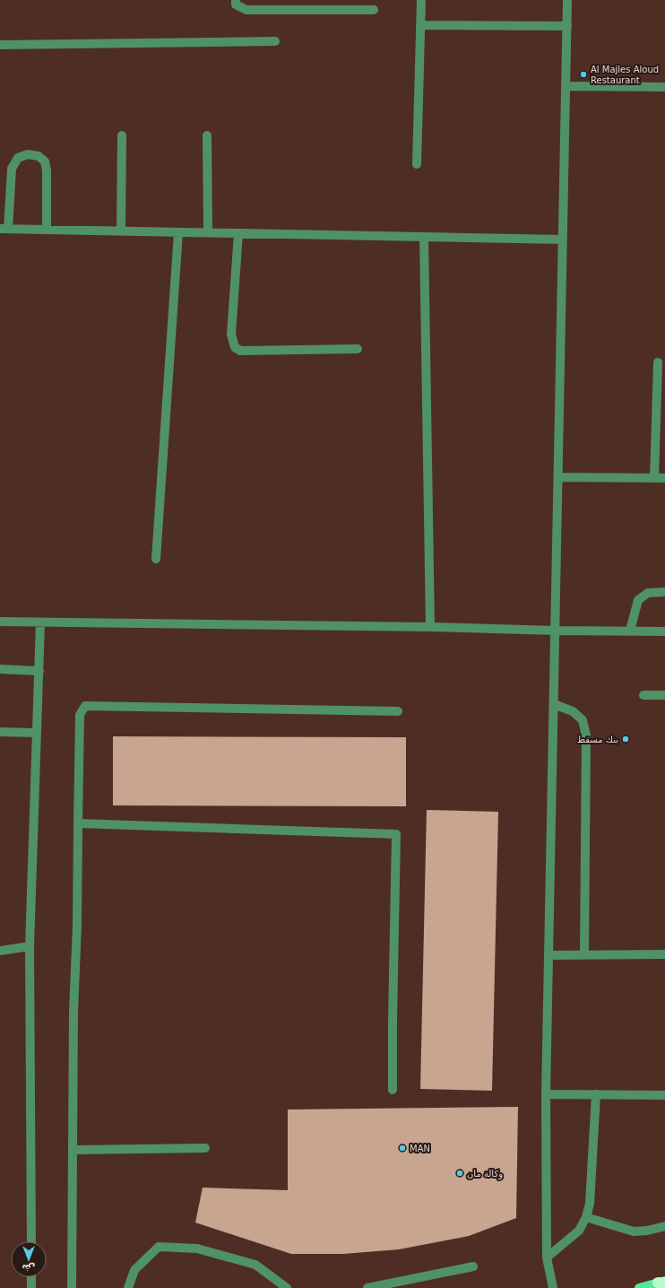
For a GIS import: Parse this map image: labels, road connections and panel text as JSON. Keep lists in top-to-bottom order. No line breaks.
{"places":["Al Majles Aloud Restaurant","بنك مسقط","MAN","وكالة مان"],"north":"bottom"}
